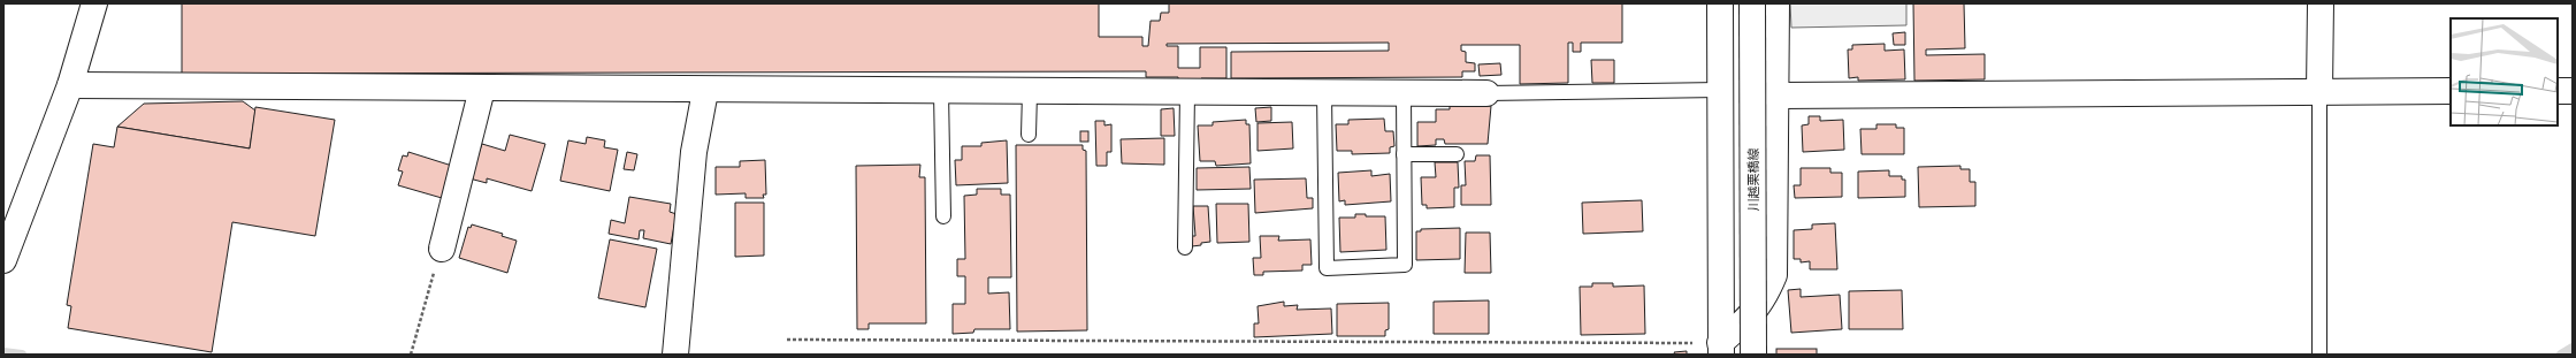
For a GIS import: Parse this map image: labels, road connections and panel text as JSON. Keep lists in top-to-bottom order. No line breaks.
{"streets":{"street":["川越栗橋線"]}}
